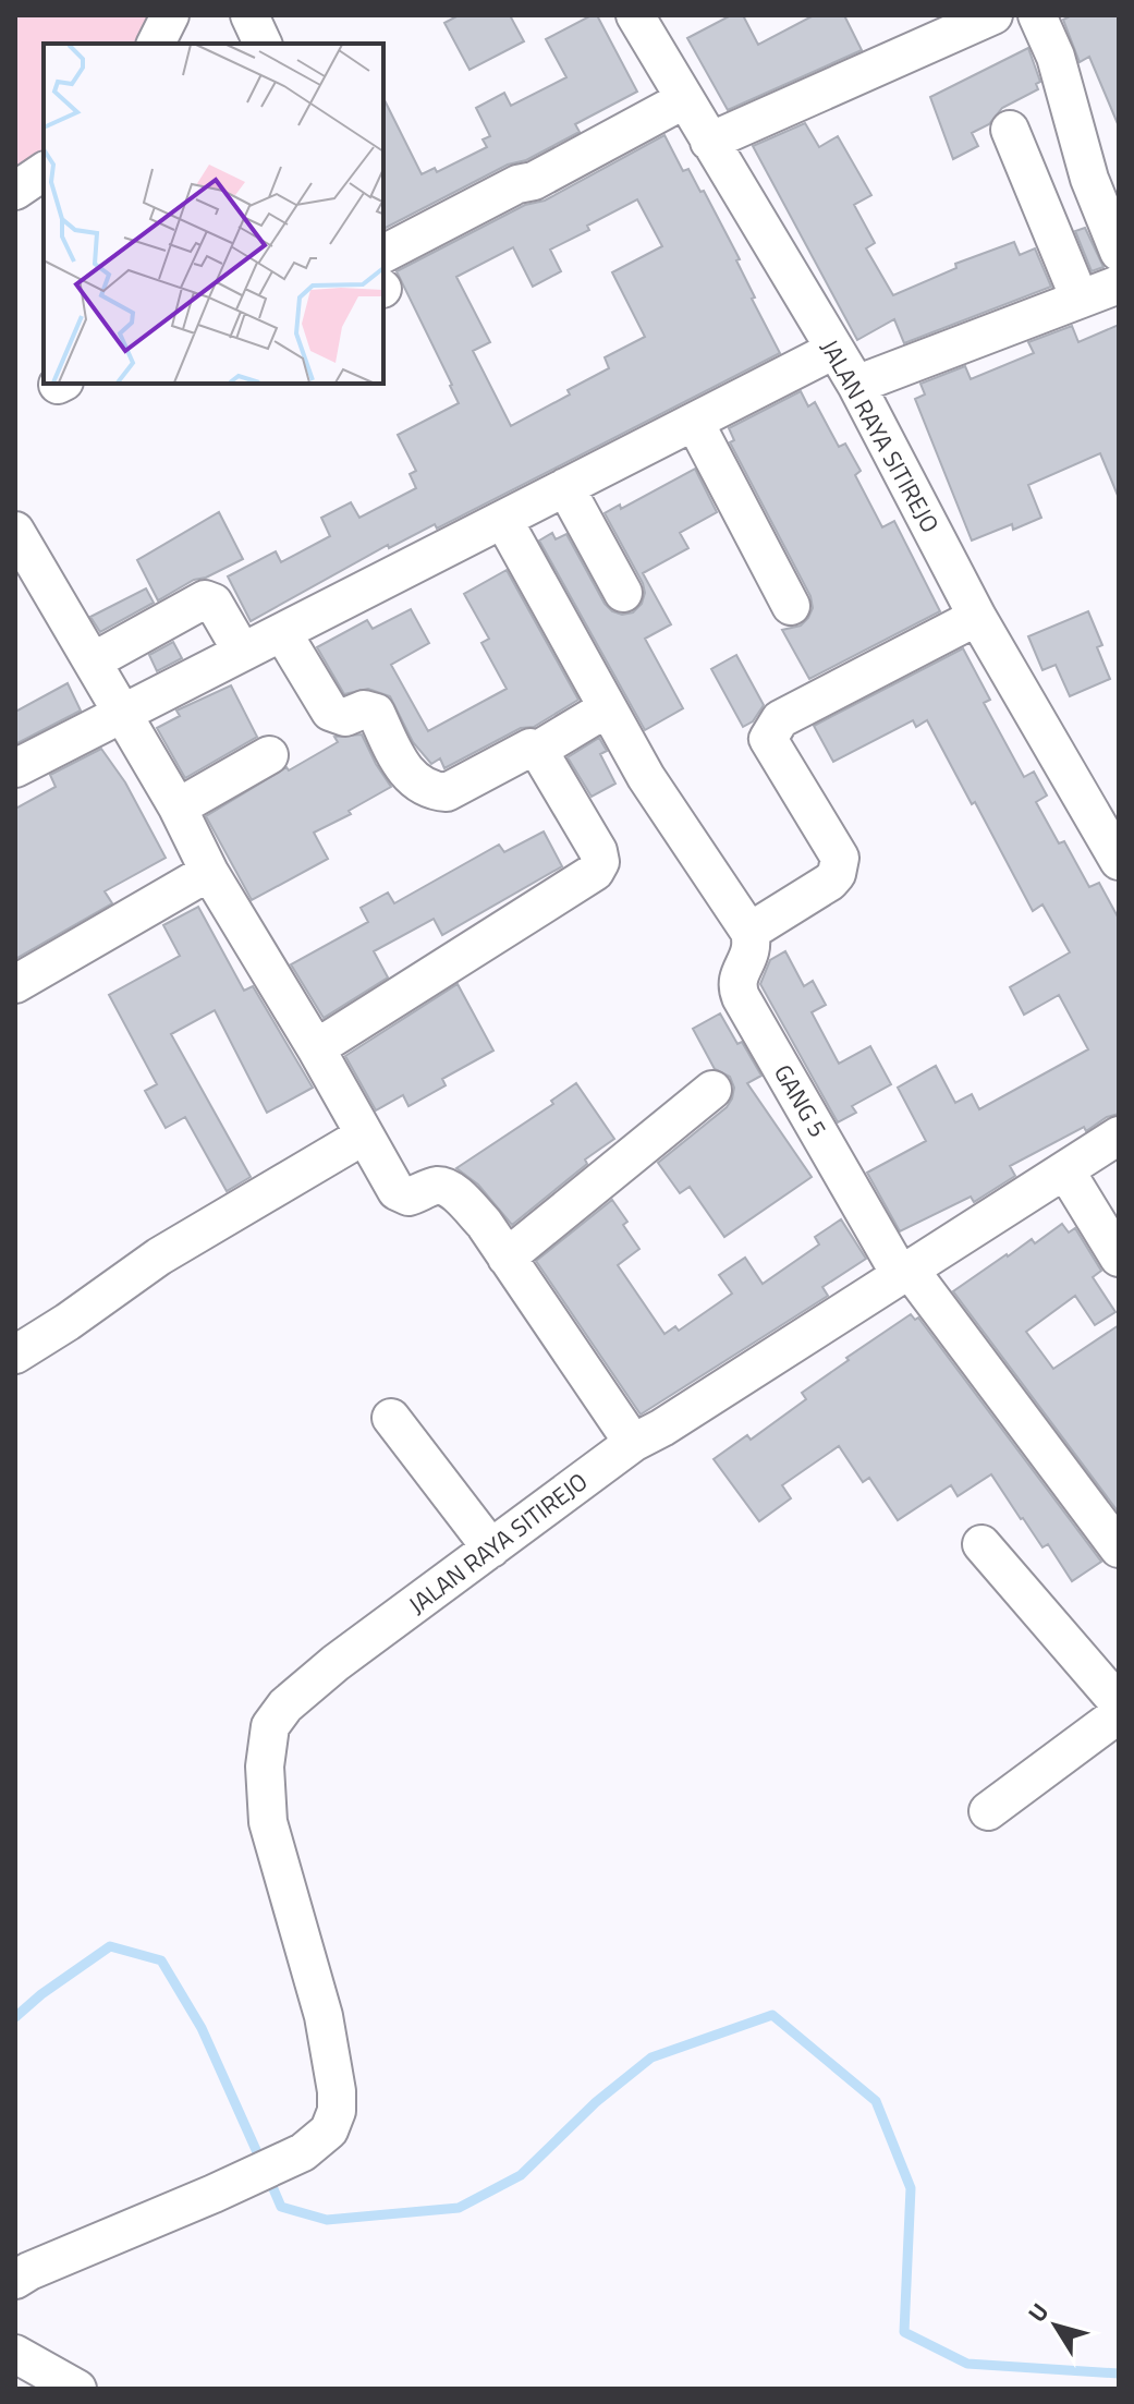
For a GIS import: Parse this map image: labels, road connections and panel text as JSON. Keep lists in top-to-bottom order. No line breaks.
{"streets":{"street":["JALAN RAYA SITIREJO","GANG 5"]},"crossings":[["JALAN RAYA SITIREJO","GANG 5"]],"north":"top left"}
